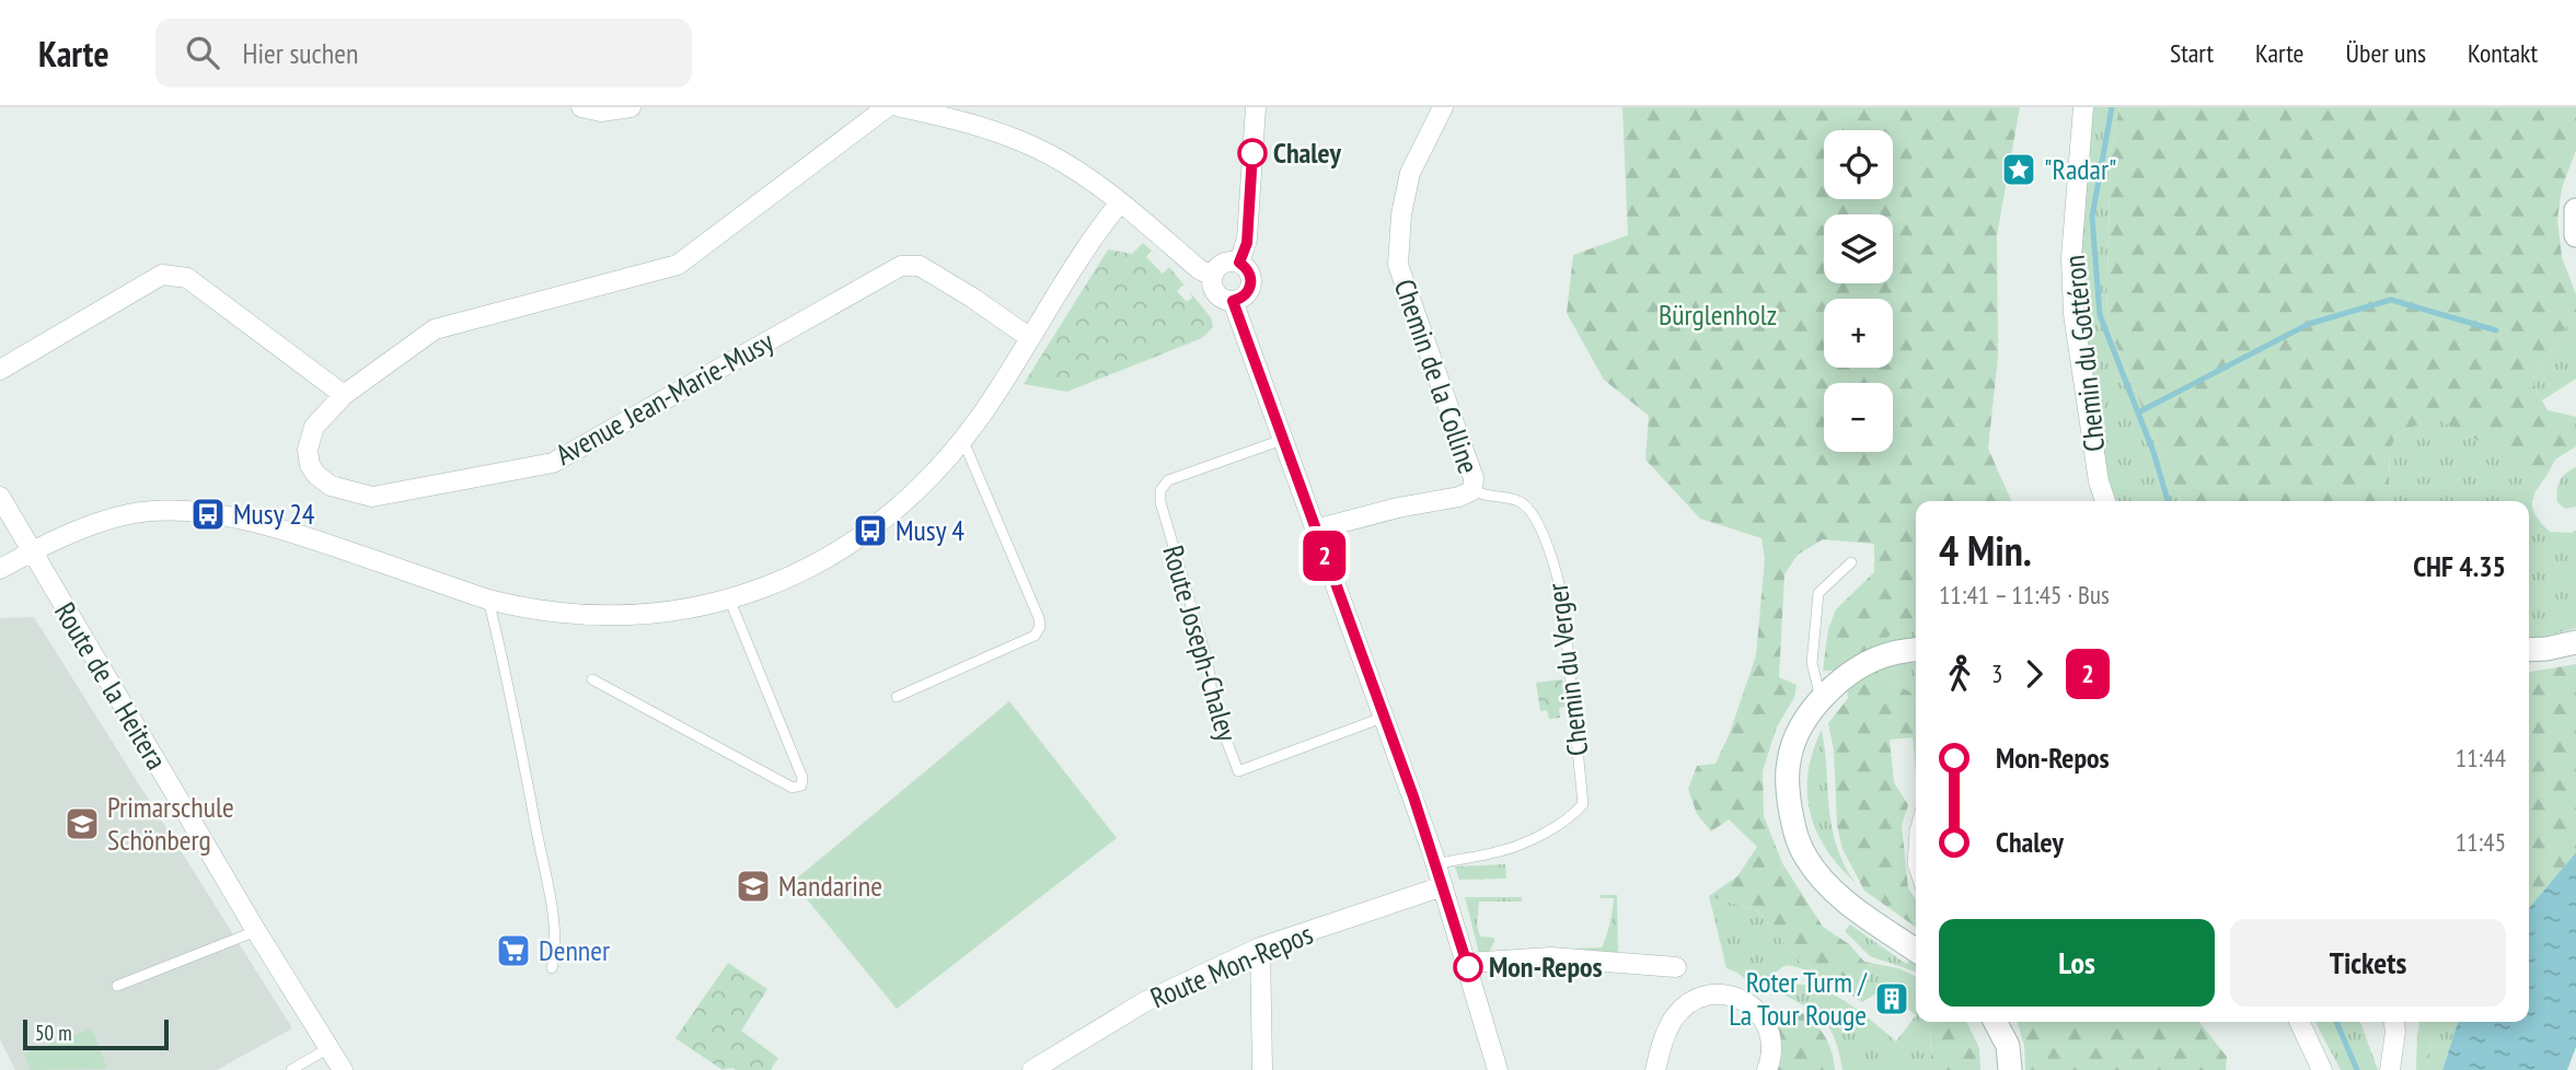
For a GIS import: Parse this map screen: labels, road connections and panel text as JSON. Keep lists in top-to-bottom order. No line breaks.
{"streets":{"street":["Chemin du Gottéron","Chemin de la Colline","Avenue Jean-Marie-Musy","Route de la Heitera","Route Mon-Repos"],"lane":["Route Joseph-Chaley","Chemin du Verger"]},"crossings":[["Chemin de la Colline","Chemin du Verger"]],"parks":["Bürglenholz"],"places":{"other":["Chaley","Mon-Repos"],"place":["\"Radar\""],"bus stop":["Musy 24","Musy 4"],"school or university":["Primarschule Schönberg","Mandarine"],"supermarket":["Denner"],"building":["Roter Turm / La Tour Rouge"]},"lines":["bus line 2"],"scale_bar":"50 m","page":{"header":"Karte","search":"Hier suchen","nav":["Start","Karte","Über uns","Kontakt"],"on_map":"2","map_buttons":["+","−"],"heading":["4 Min.","11:41 – 11:45 · Bus","CHF 4.35"],"legs":["3","2"],"list":[{"name":"Mon-Repos","value":"11:44"},{"name":"Chaley","value":"11:45"}],"buttons":["Los","Tickets"],"scale":"50 m"}}
